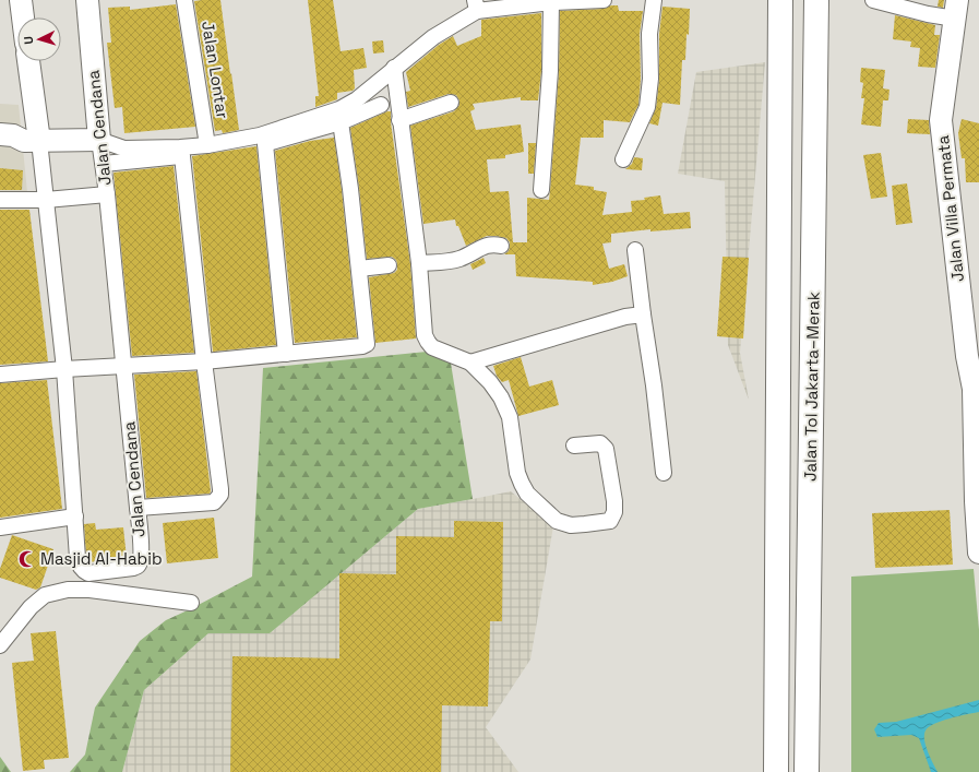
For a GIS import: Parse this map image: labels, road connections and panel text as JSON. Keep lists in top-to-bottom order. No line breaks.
{"streets":{"highway":["Jalan Tol Jakarta–Merak"],"street":["Jalan Lontar","Jalan Cendana","Jalan Villa Permata"]},"places":{"mosque":["Masjid Al-Habib"]},"north":"left"}
